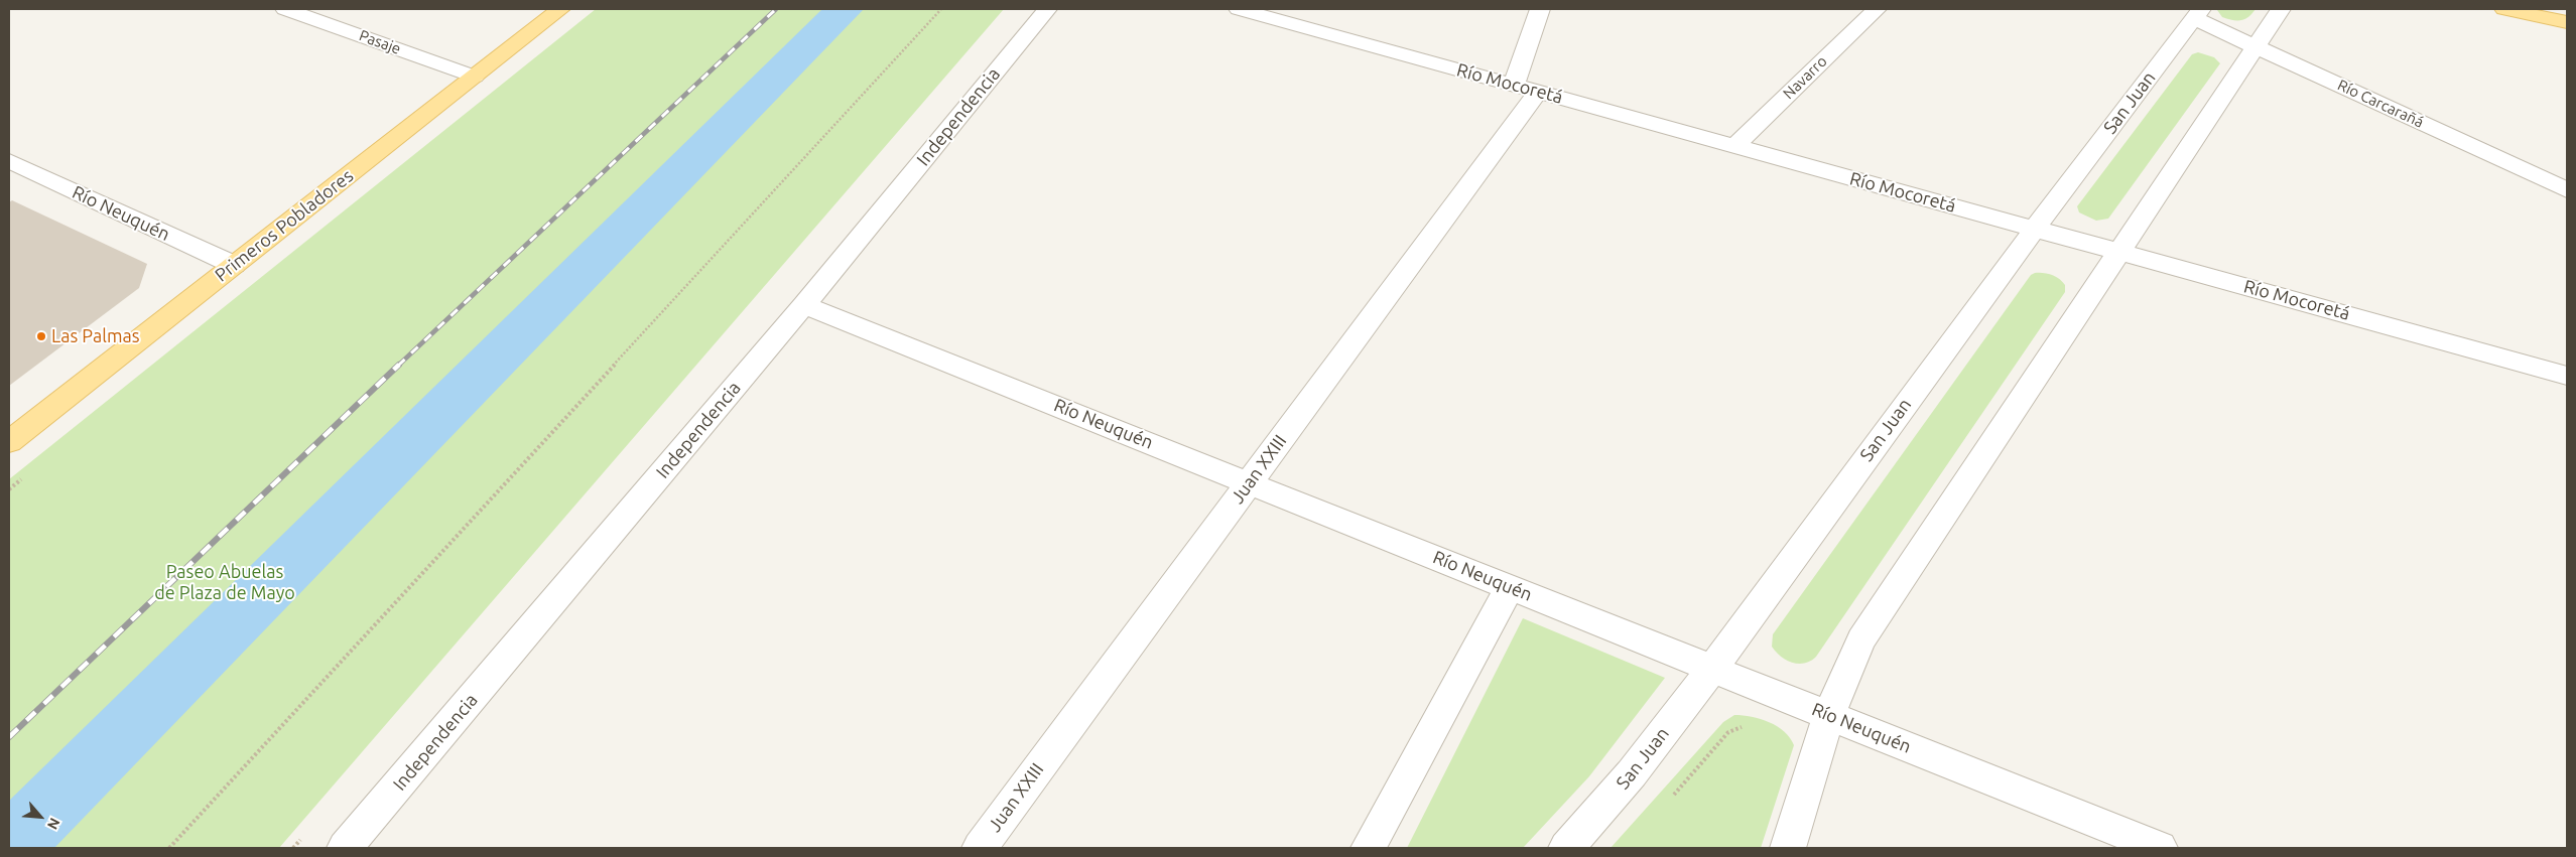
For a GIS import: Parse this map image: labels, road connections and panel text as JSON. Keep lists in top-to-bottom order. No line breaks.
{"streets":{"main road":["Primeros Pobladores"],"street":["Pasaje","Navarro","Río Mocoretá","San Juan","Río Carcarañá","Independencia","Río Neuquén","Juan XXIII"]},"crossings":[["Pasaje","Primeros Pobladores"],["Navarro","Río Mocoretá"],["Río Mocoretá","San Juan"],["Río Mocoretá","Juan XXIII"],["San Juan","Río Carcarañá"],["San Juan","Río Neuquén"],["Independencia","Río Neuquén"],["Río Neuquén","Primeros Pobladores"],["Río Neuquén","Juan XXIII"]],"parks":["Paseo Abuelas de Plaza de Mayo"],"places":["Las Palmas"],"north":"bottom right"}
